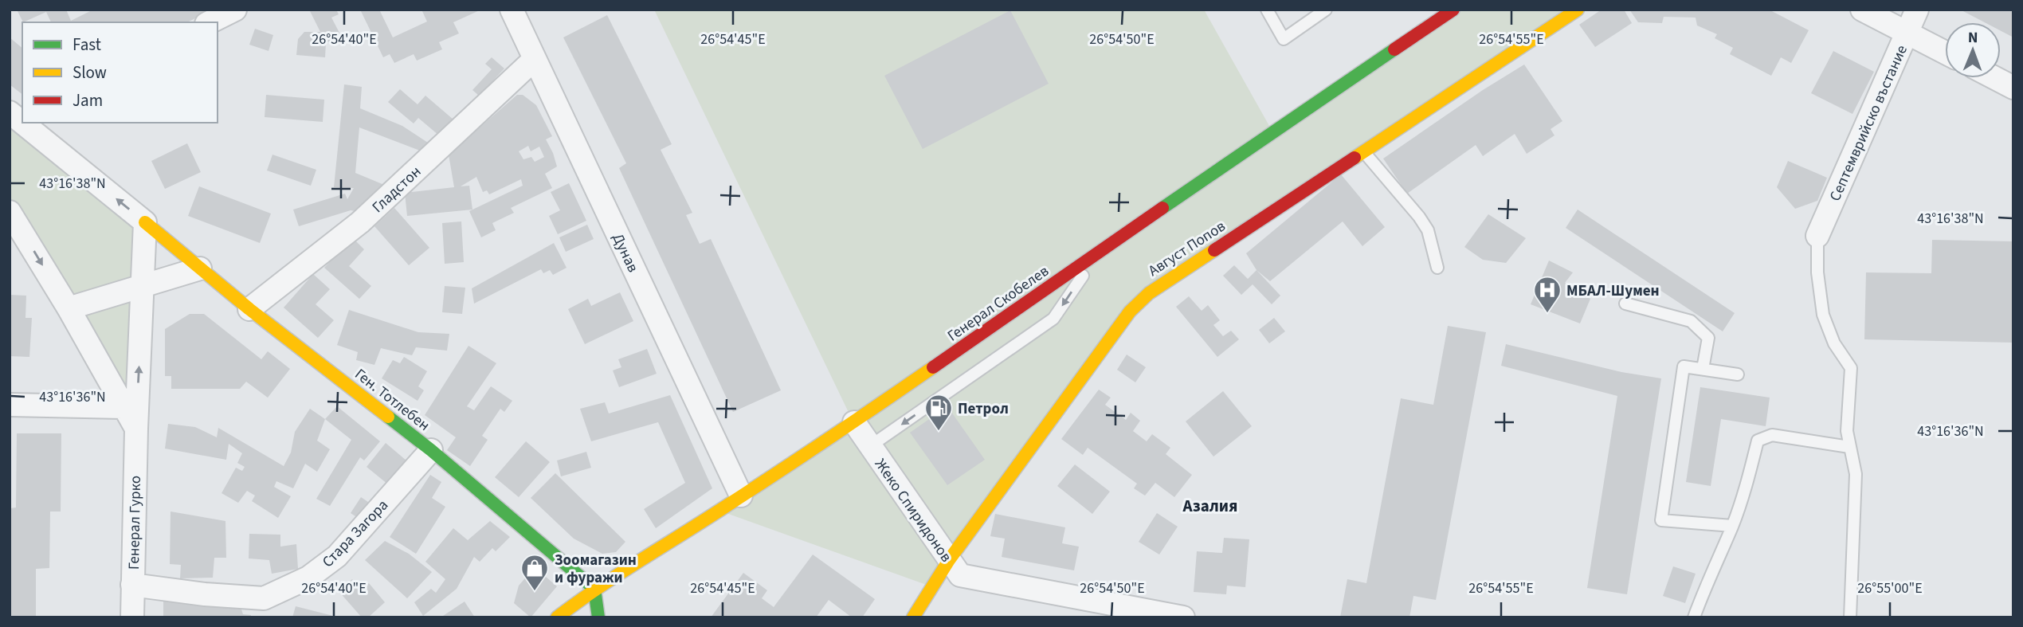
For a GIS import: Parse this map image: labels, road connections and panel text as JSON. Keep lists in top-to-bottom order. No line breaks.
{"streets":{"street":["Септемврийско въстание","Гладстон","Август Попов","Дунав","Генерал Скобелев","Ген. Тотлебен","Жеко Спиридонов","Генерал Гурко","Стара Загора"]},"crossings":[["Гладстон","Дунав"],["Гладстон","Ген. Тотлебен"],["Август Попов","Жеко Спиридонов"],["Дунав","Генерал Скобелев"],["Генерал Скобелев","Ген. Тотлебен"],["Генерал Скобелев","Жеко Спиридонов"],["Ген. Тотлебен","Генерал Гурко"],["Ген. Тотлебен","Стара Загора"],["Генерал Гурко","Стара Загора"]],"one_way":["Генерал Гурко"],"districts":["Азалия"],"places":{"hospital":["МБАЛ-Шумен"],"fuel station":["Петрол"],"shop":["Зоомагазин и фуражи"]},"legend":["Fast","Slow","Jam"],"north":"top","coordinates":["26°54'40\"E","26°54'45\"E","26°54'50\"E","26°54'55\"E","43°16'38\"N","43°16'36\"N","26°55'00\"E"]}
